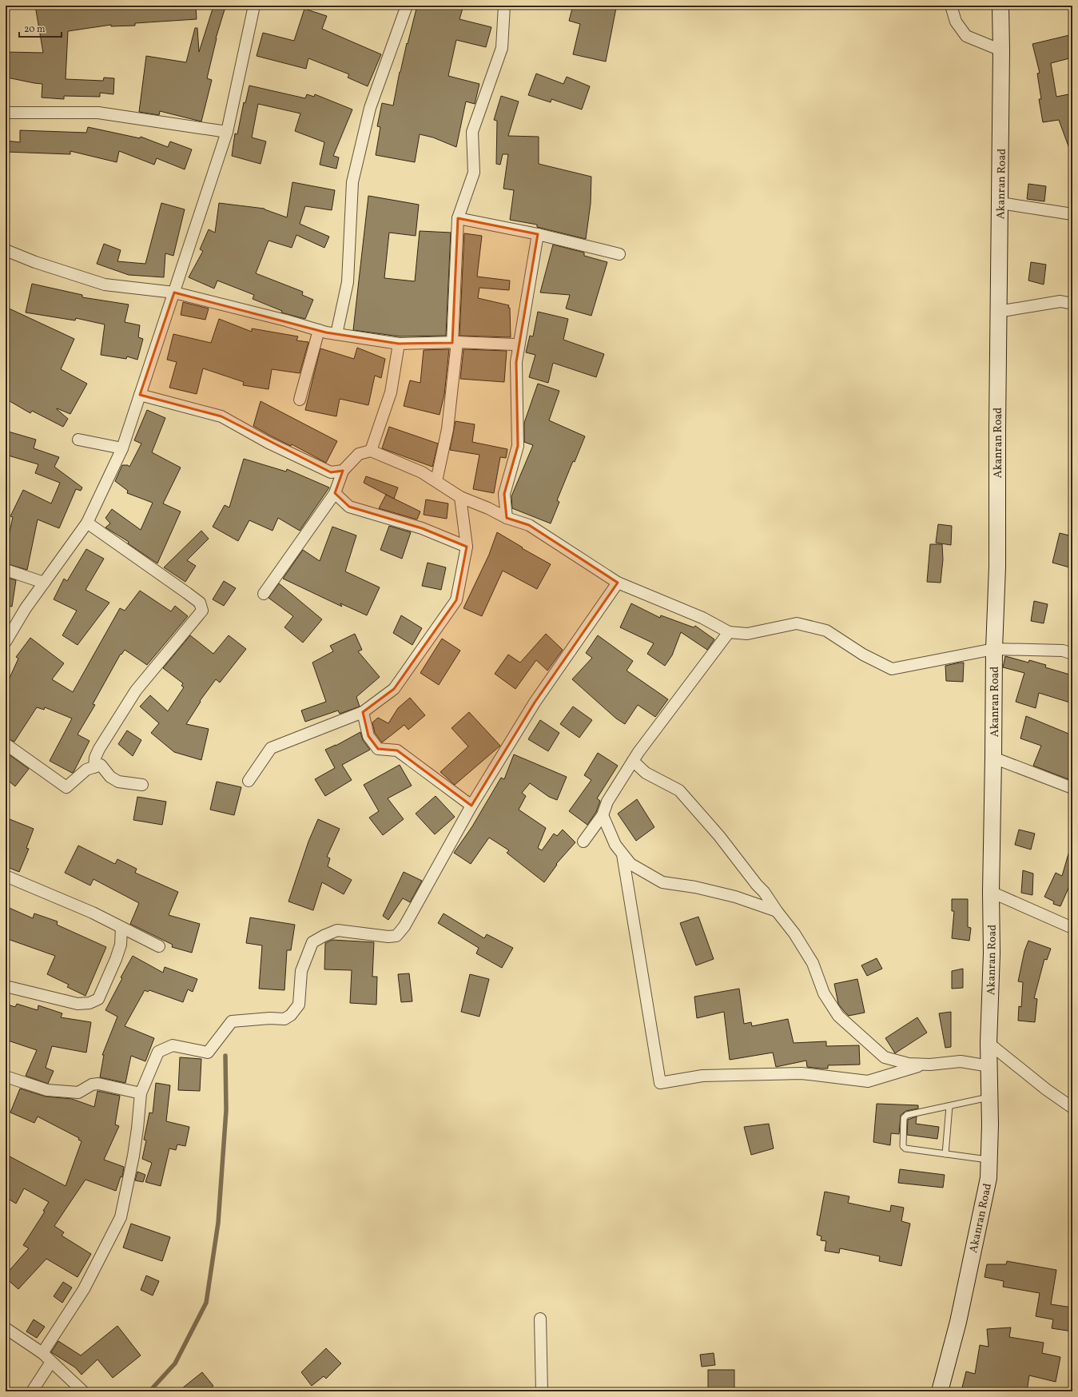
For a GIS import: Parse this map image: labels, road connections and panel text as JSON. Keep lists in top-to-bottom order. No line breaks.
{"streets":{"main road":["Akanran Road"]},"scale_bar":"20 m"}
